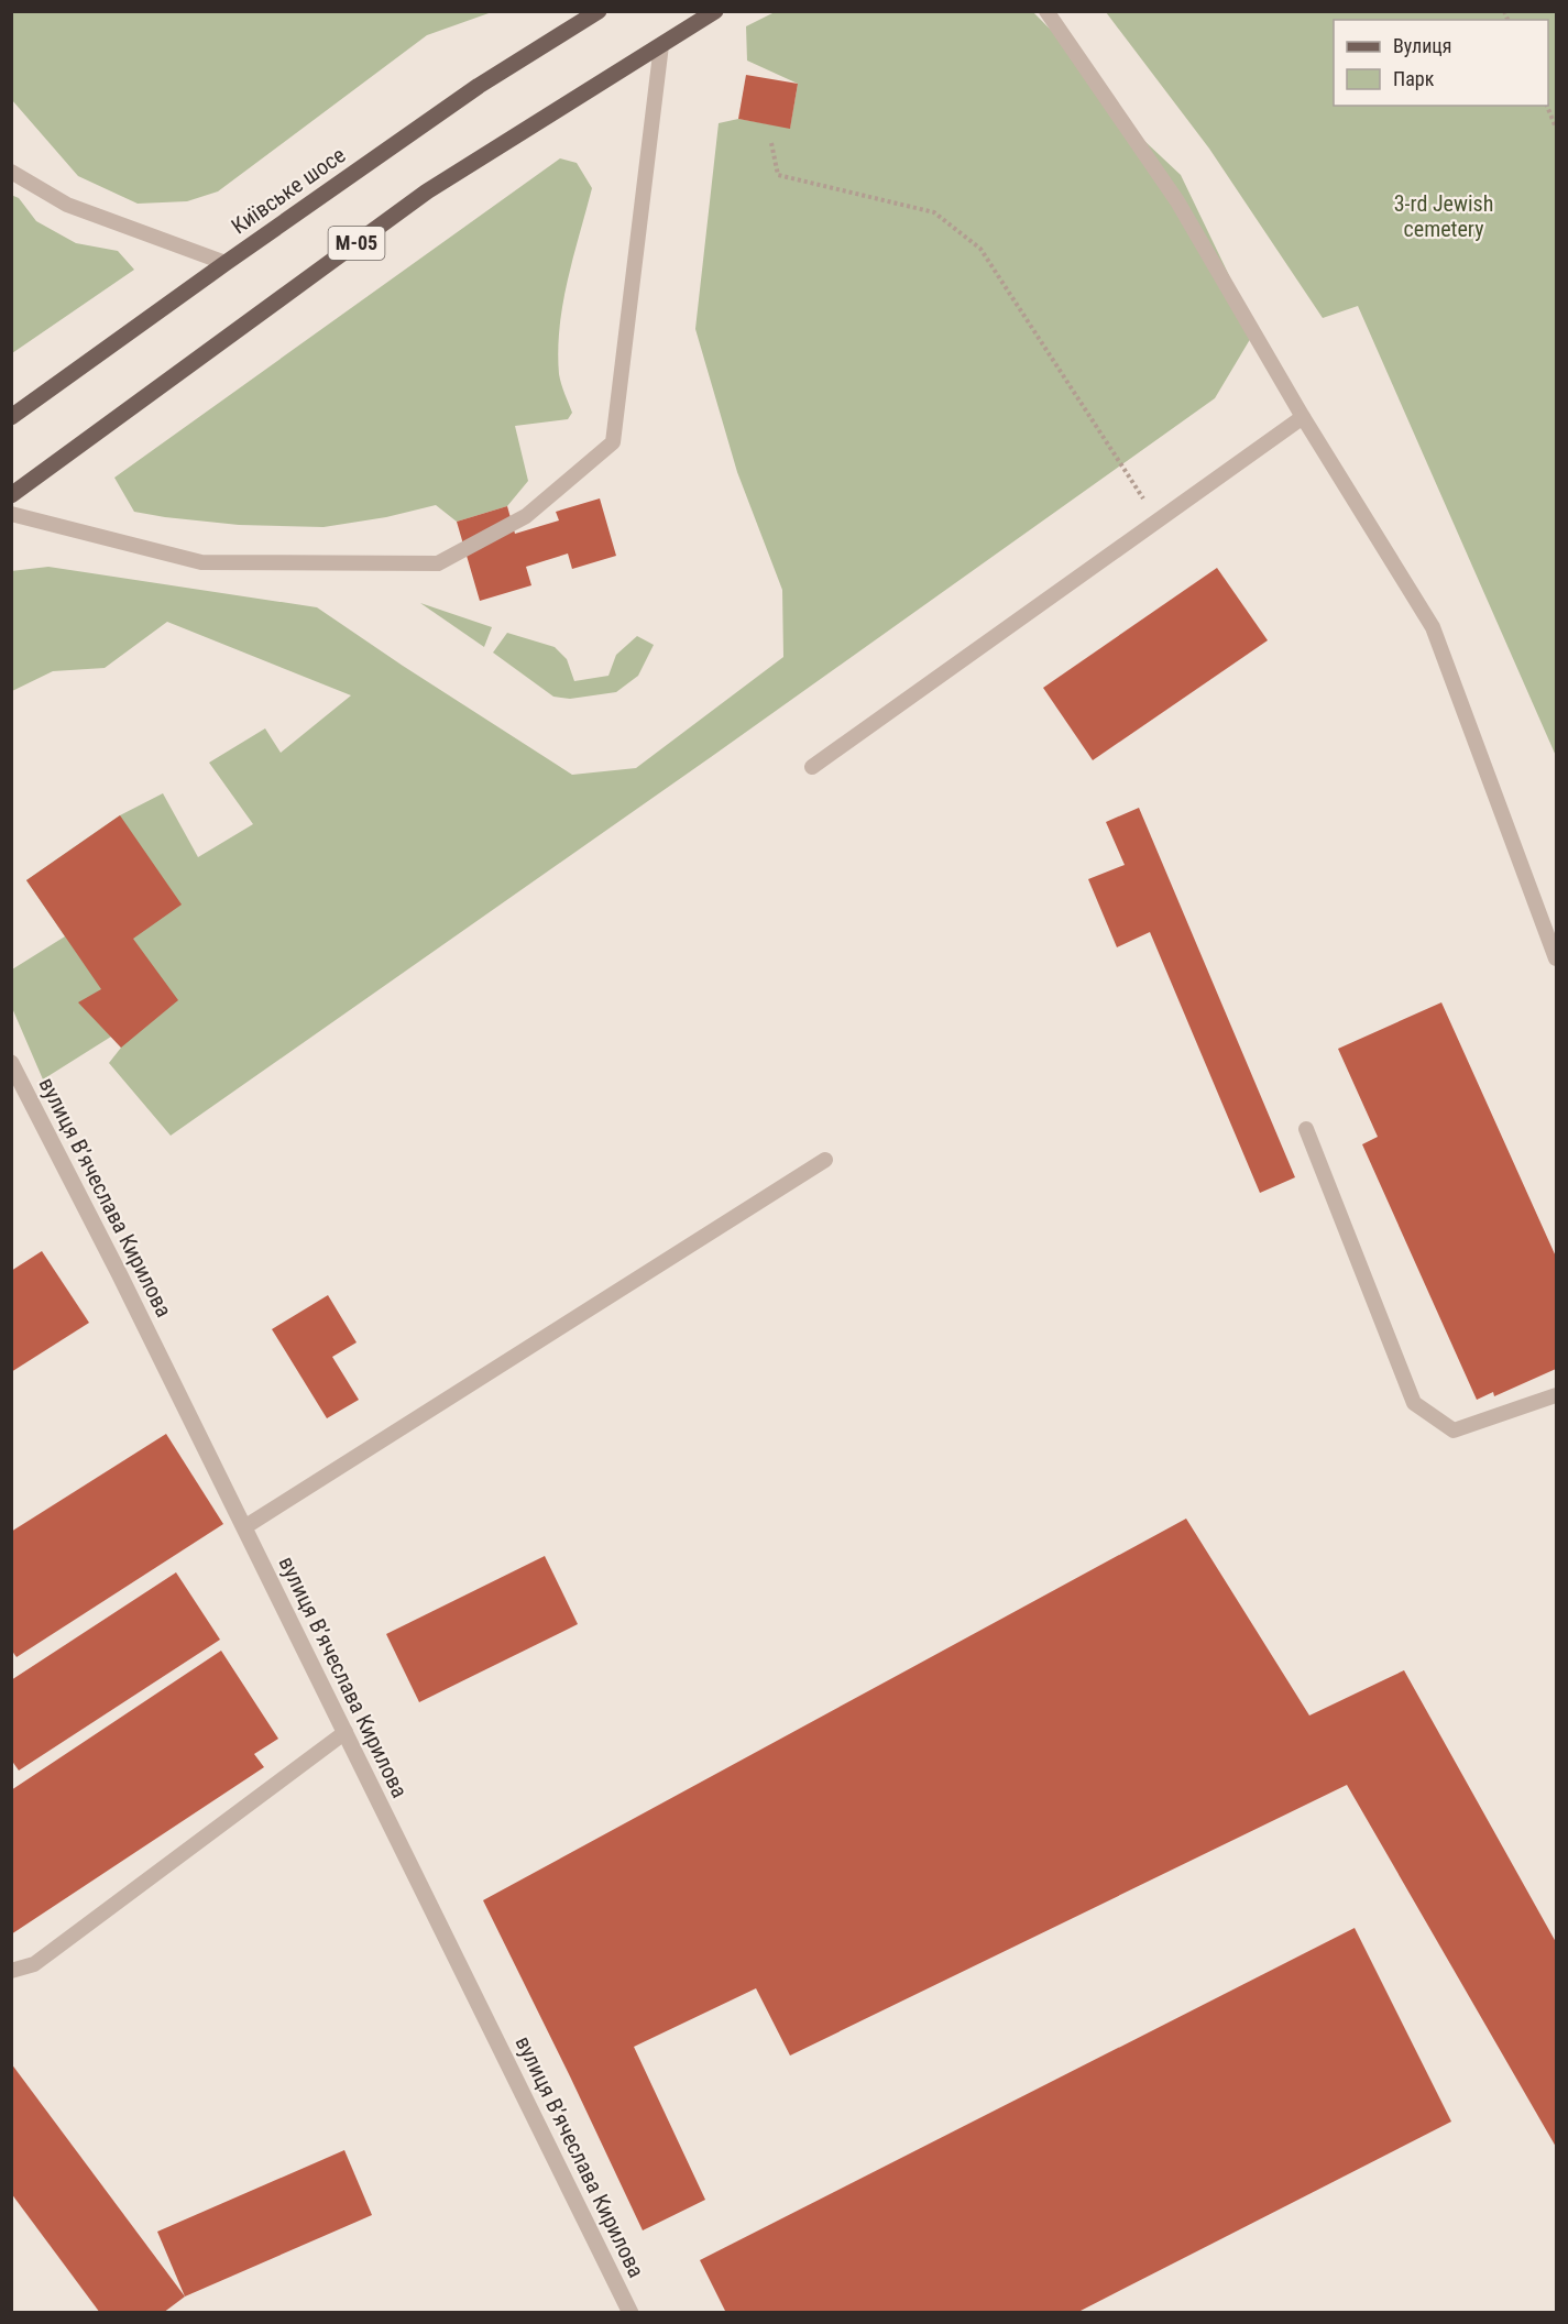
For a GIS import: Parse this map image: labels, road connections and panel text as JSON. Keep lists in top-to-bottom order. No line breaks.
{"streets":{"main road":["Київське шосе","М-05"],"street":["вулиця Вʼячеслава Кирилова"]},"parks":["3-rd Jewish cemetery"],"legend":["Вулиця","Парк"]}
